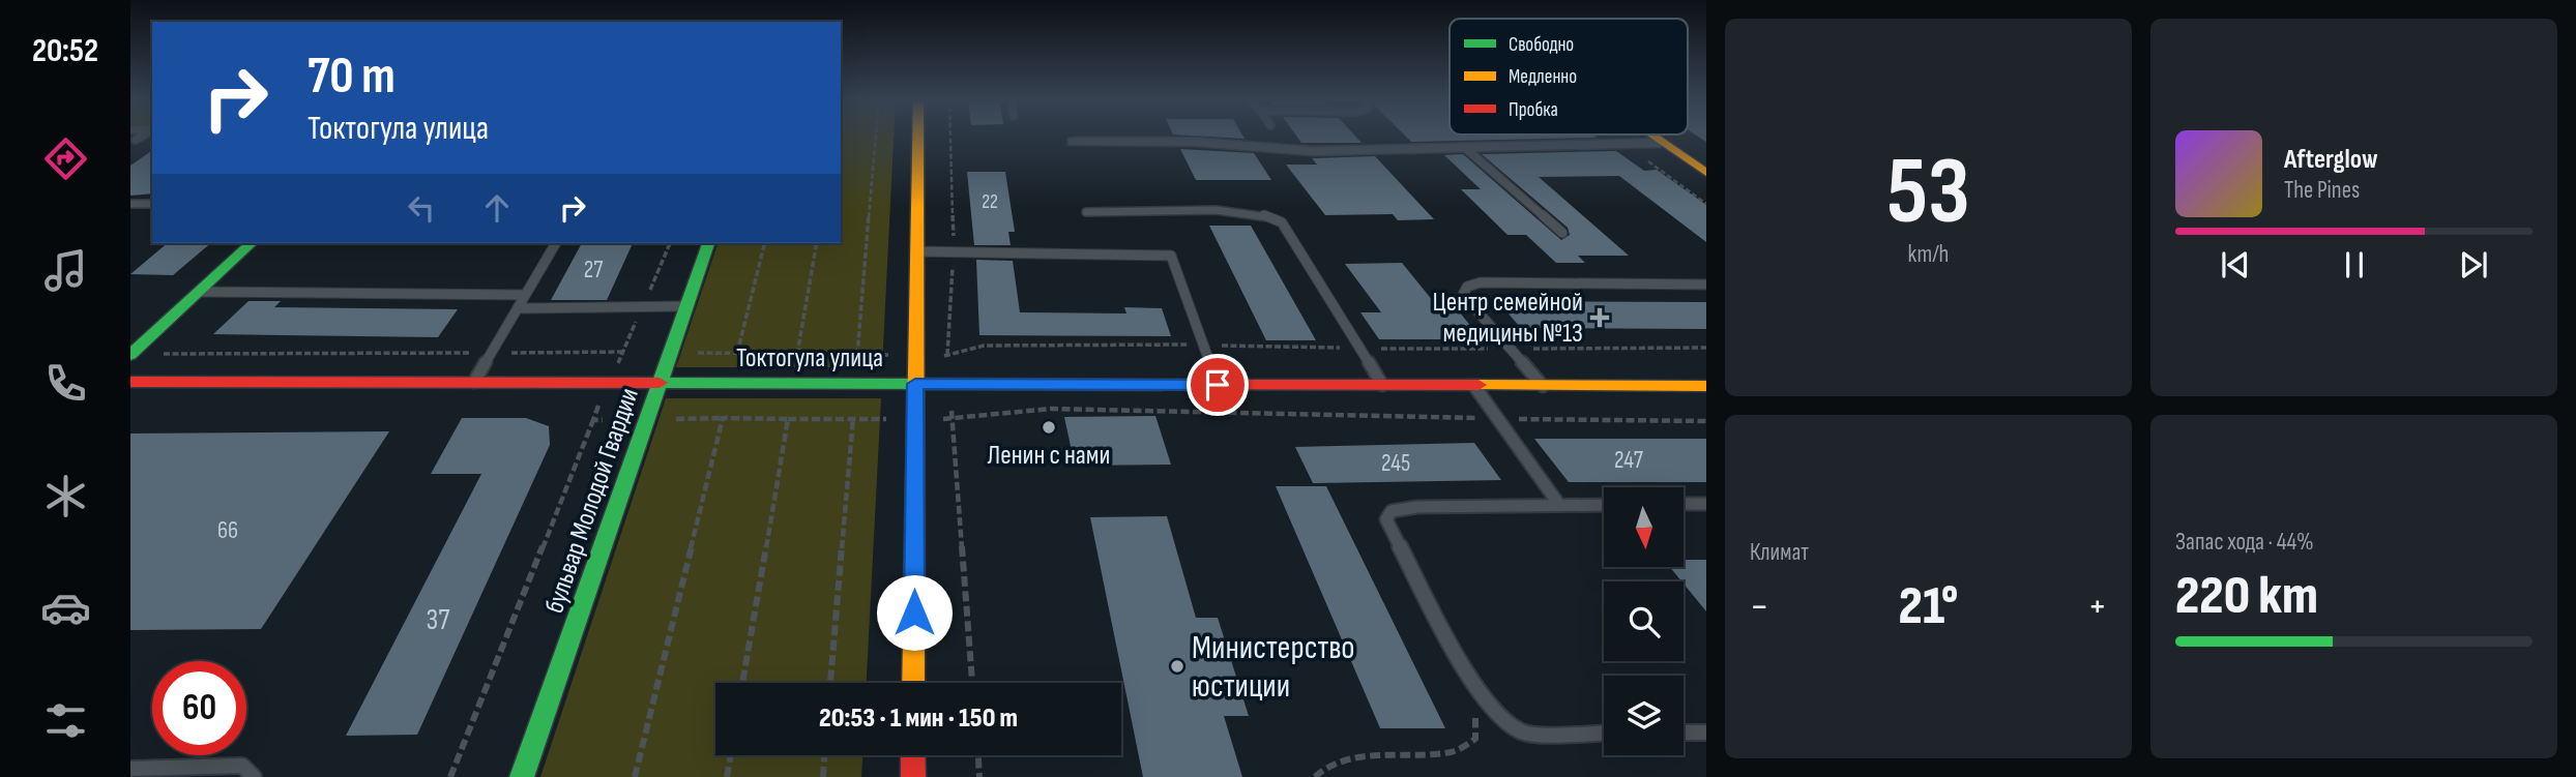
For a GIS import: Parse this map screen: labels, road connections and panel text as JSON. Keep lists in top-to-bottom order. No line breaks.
{"streets":{"main road":["Токтогула улица","бульвар Молодой Гвардии"]},"crossings":[["Токтогула улица","бульвар Молодой Гвардии"]],"places":{"health":["Центр семейной медицины №13"],"other":["Ленин с нами","Министерство юстиции"]},"house_numbers":["22","27","247","245","66","37"],"legend":["Свободно","Медленно","Пробка"],"north":"bottom","page":{"tabs":"20:52","tile":[["53","km/h"],"Климат",["Запас хода · 44%","220 km"]],"turn":["70 m","Токтогула улица"],"song":["Afterglow","The Pines"],"heat":["−","21°","+"],"limit":"60","trip":"20:53 · 1 мин · 150 m"}}
